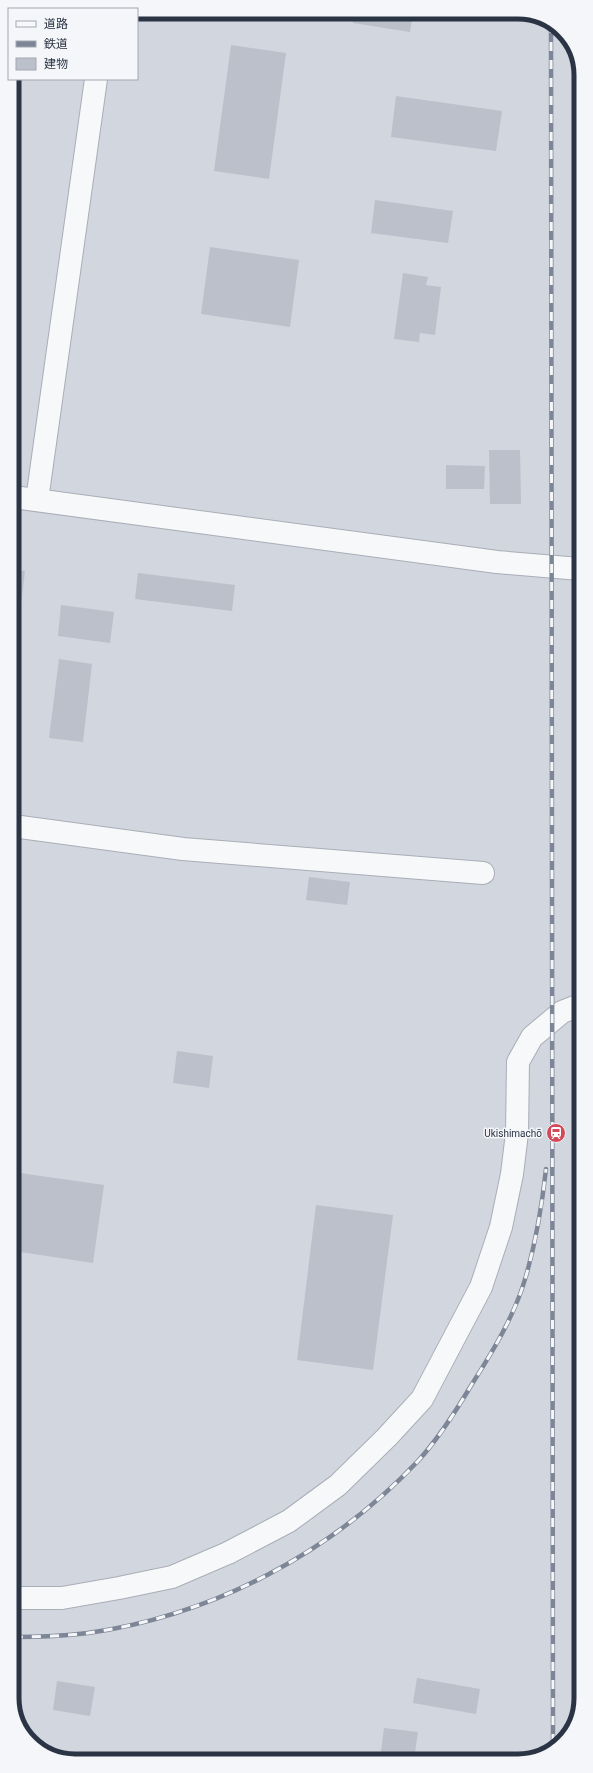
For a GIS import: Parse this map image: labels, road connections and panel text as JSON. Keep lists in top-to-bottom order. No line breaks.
{"places":{"station":["Ukishimachō"]},"legend":["道路","鉄道","建物"]}
